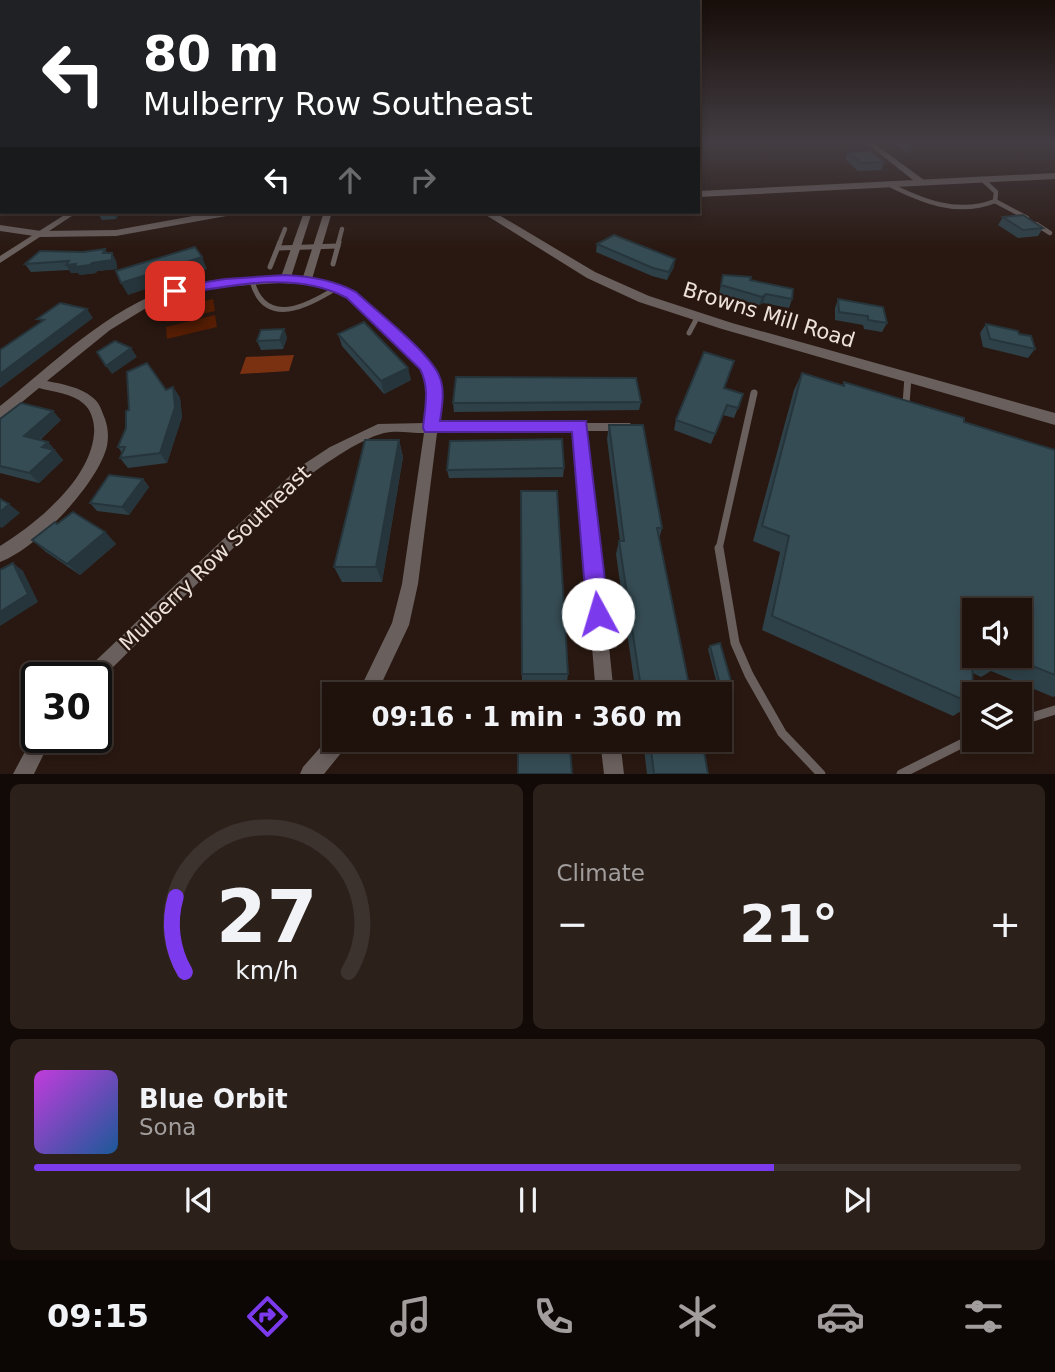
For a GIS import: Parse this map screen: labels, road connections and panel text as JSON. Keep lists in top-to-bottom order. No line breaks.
{"streets":{"street":["Browns Mill Road","Mulberry Row Southeast"]},"page":{"turn":["80 m","Mulberry Row Southeast"],"limit":"30","trip":"09:16 · 1 min · 360 m","tile":"Climate","heat":["−","21°","+"],"song":["Blue Orbit","Sona"],"tabs":"09:15","gauge":["27","km/h"]}}
